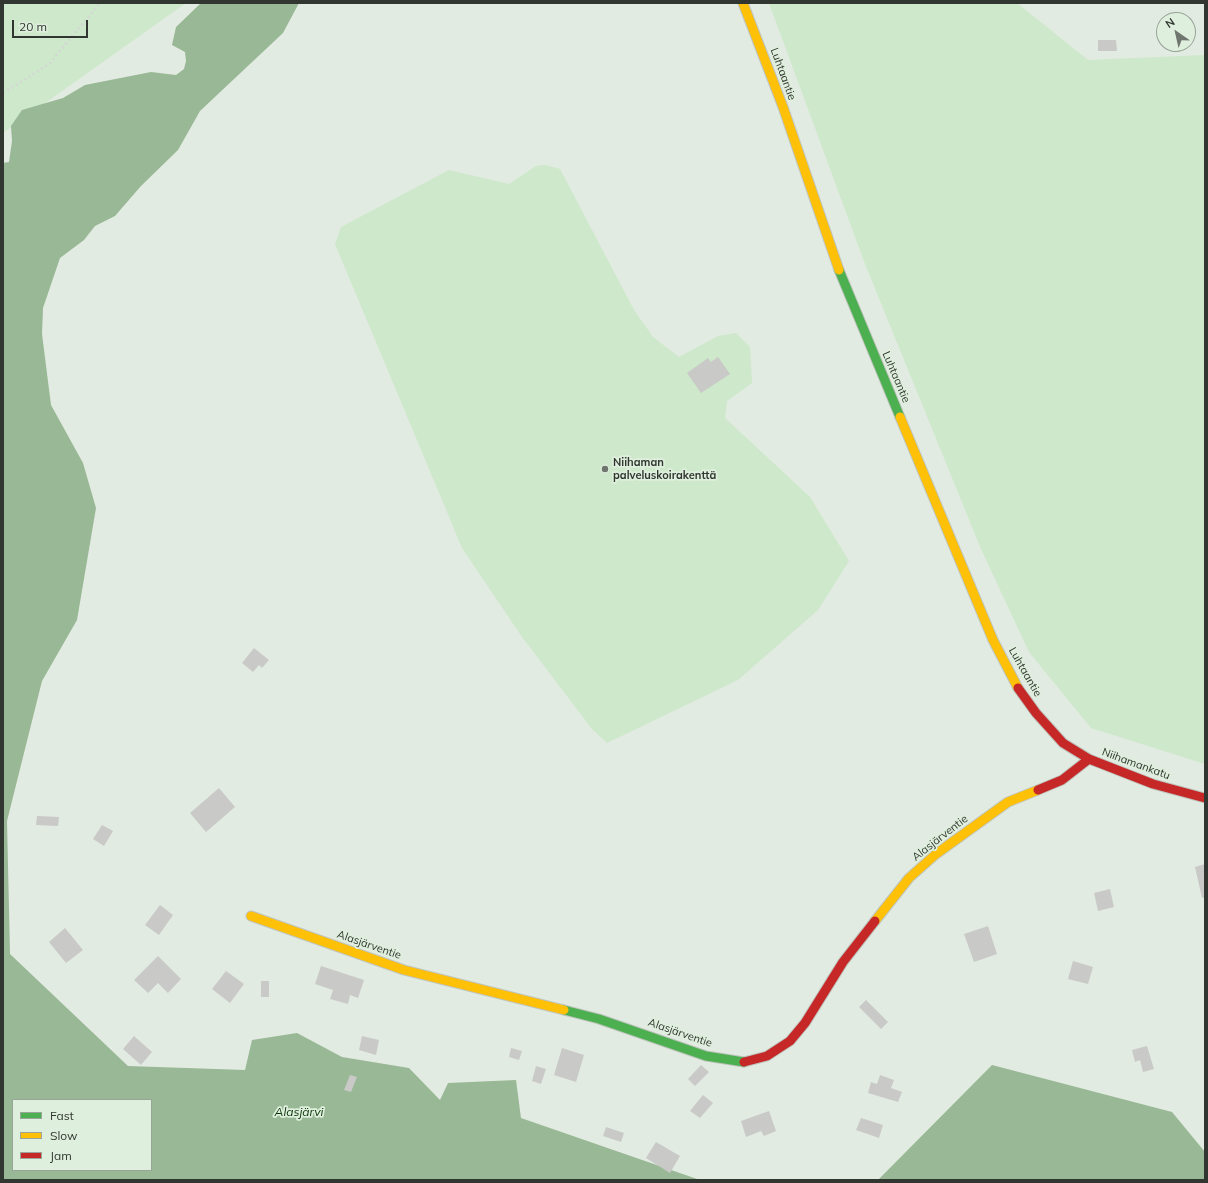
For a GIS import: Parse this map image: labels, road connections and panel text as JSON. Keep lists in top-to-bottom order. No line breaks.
{"streets":{"street":["Luhtaantie","Niihamankatu","Alasjärventie"]},"crossings":[["Luhtaantie","Niihamankatu"],["Niihamankatu","Alasjärventie"]],"water":["Alasjärvi"],"places":["Niihaman palveluskoirakenttä"],"legend":["Fast","Slow","Jam"],"scale_bar":"20 m","north":"top left"}
